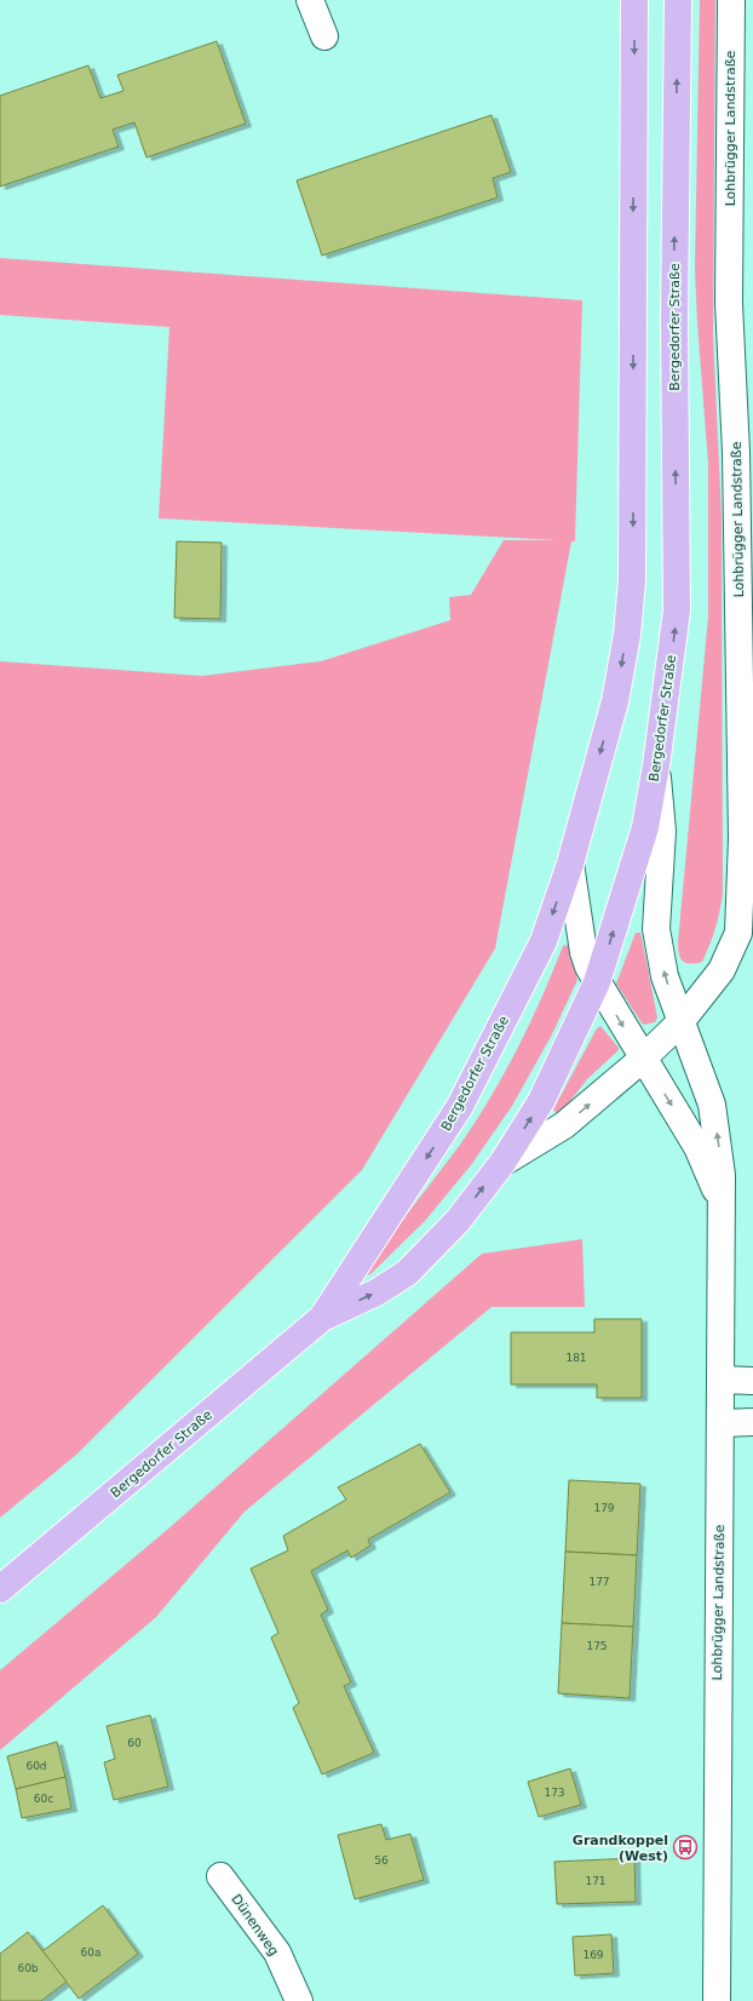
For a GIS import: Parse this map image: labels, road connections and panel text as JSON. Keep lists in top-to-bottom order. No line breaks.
{"streets":{"main road":["Bergedorfer Straße"],"street":["Lohbrügger Landstraße","Dünenweg"]},"crossings":[["Lohbrügger Landstraße","Bergedorfer Straße"]],"places":{"bus stop":["Grandkoppel (West)"]},"house_numbers":["181","179","177","175","60","60d","173","60c","56","171","60a","169","60b"]}
